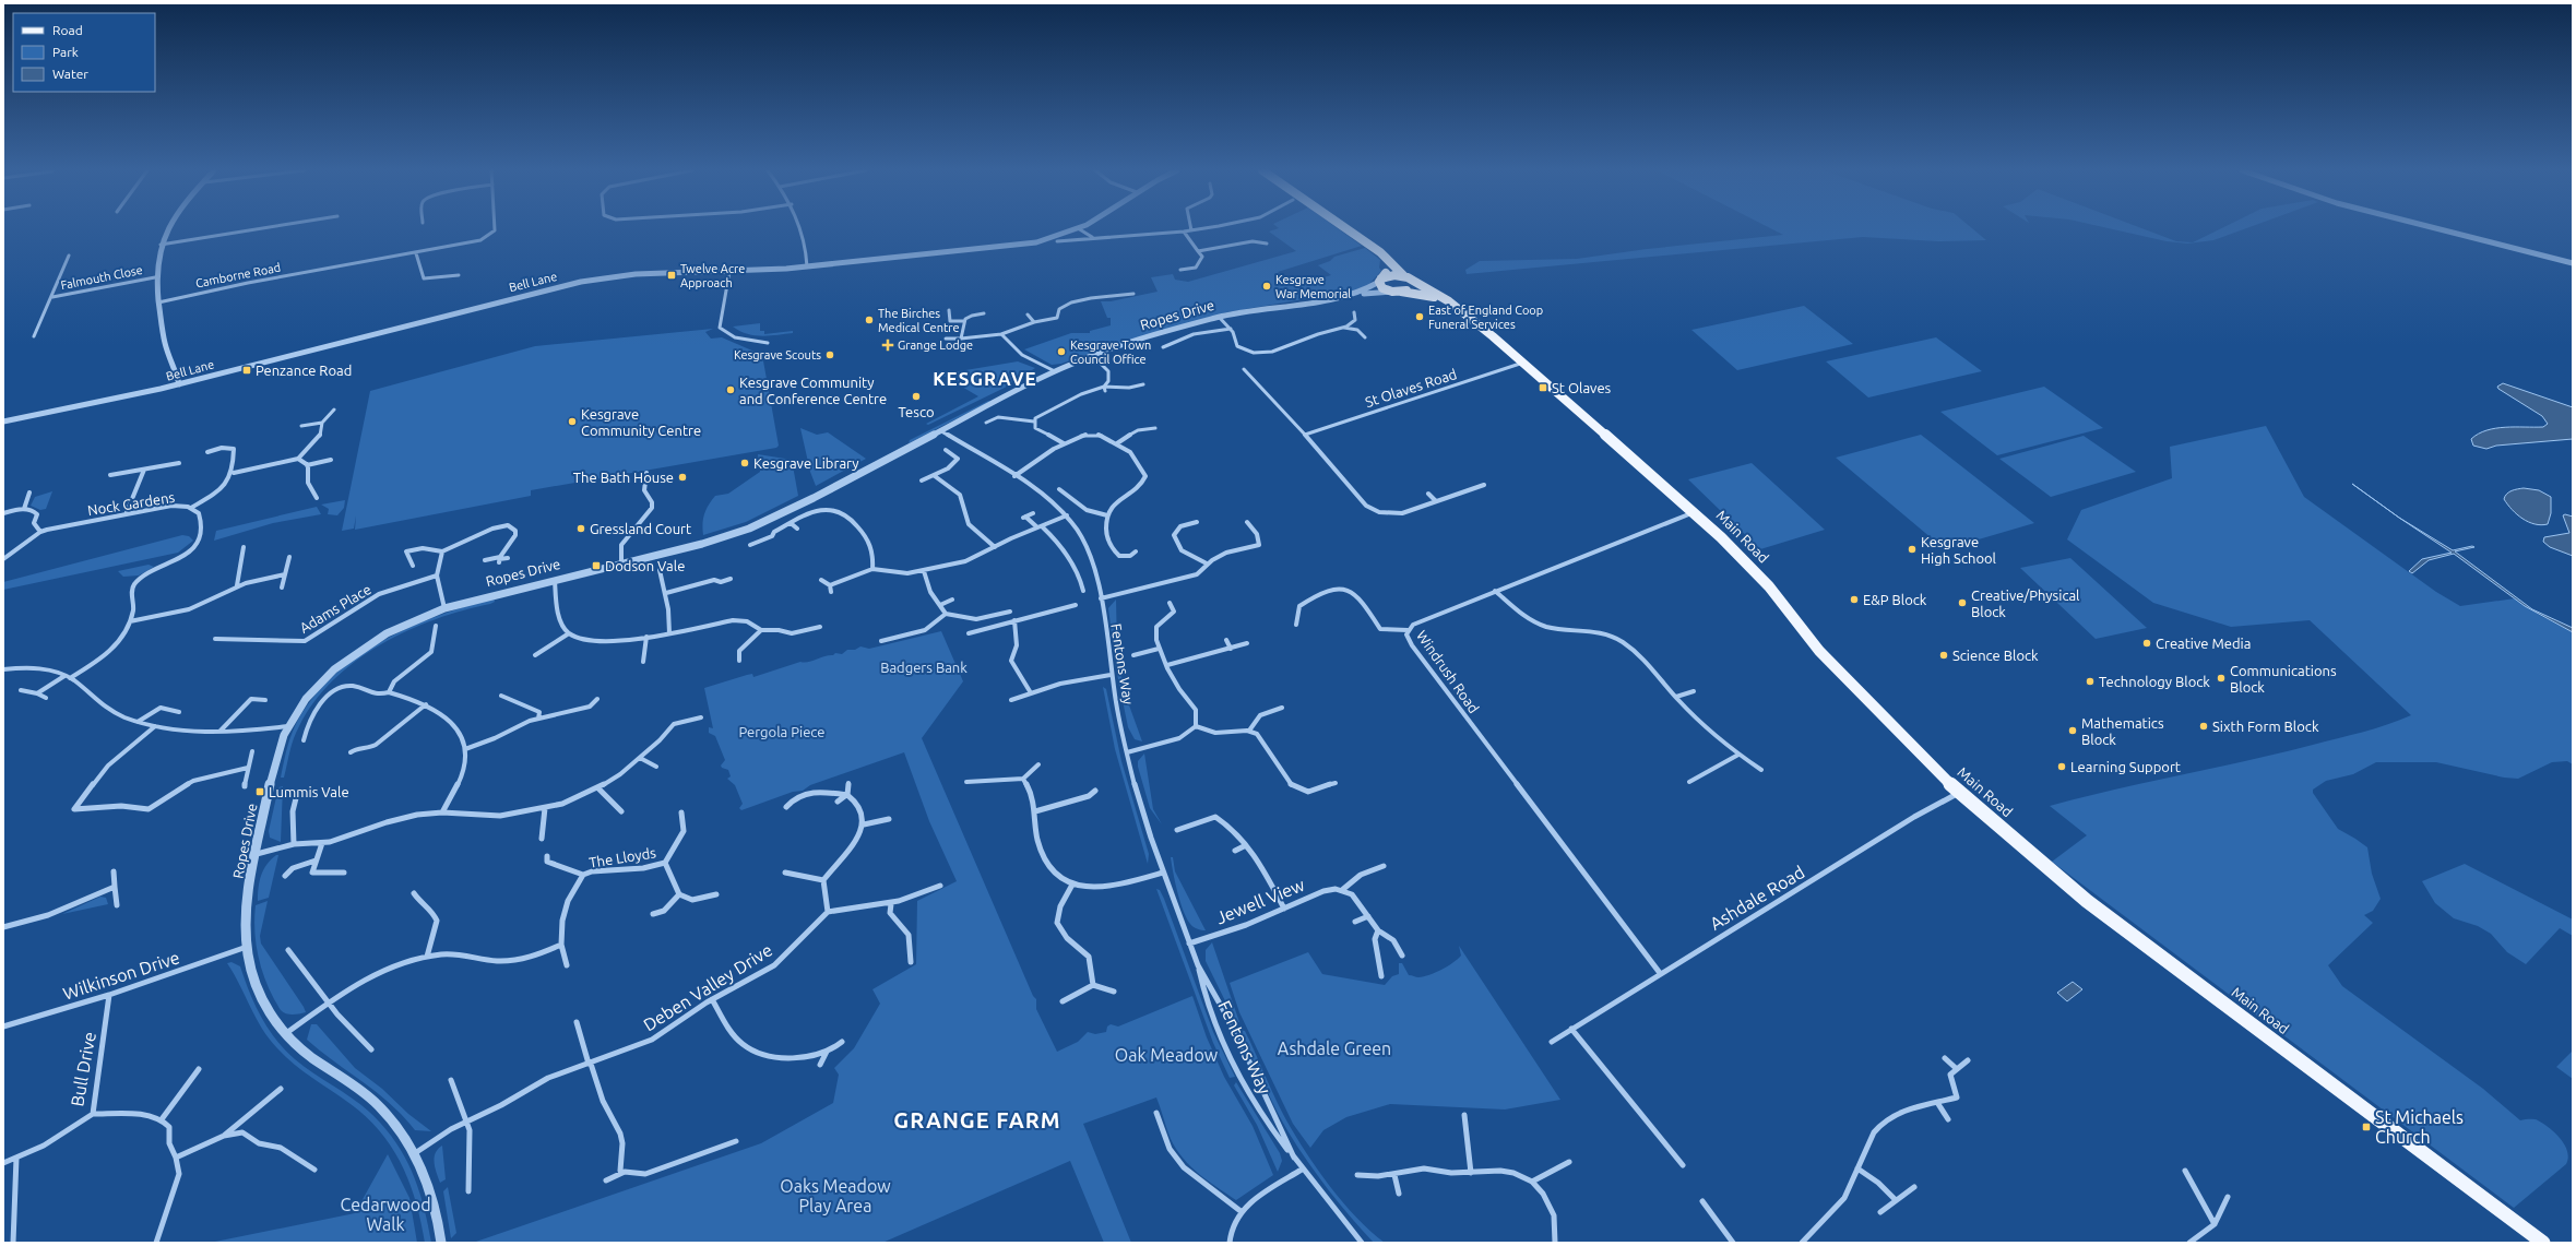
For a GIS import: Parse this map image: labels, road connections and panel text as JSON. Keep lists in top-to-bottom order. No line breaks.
{"streets":{"main road":["Main Road"],"street":["Camborne Road","Falmouth Close","Bell Lane","Ropes Drive","St Olaves Road","Nock Gardens","Adams Place","Fentons Way","Windrush Road","The Lloyds","Ashdale Road","Jewell View","Wilkinson Drive","Deben Valley Drive","Bull Drive"]},"crossings":[["Ropes Drive","Main Road"],["Ropes Drive","Fentons Way"],["Ropes Drive","Wilkinson Drive"],["Ropes Drive","Deben Valley Drive"],["St Olaves Road","Main Road"],["Main Road","Windrush Road"],["Main Road","Ashdale Road"],["Fentons Way","Jewell View"],["Windrush Road","Ashdale Road"],["Wilkinson Drive","Bull Drive"]],"districts":["KESGRAVE","GRANGE FARM"],"parks":["Badgers Bank","Pergola Piece","Ashdale Green","Oak Meadow","Oaks Meadow Play Area","Cedarwood Walk"],"places":{"transit":["Twelve Acre Approach","Penzance Road","St Olaves","Dodson Vale","Lummis Vale","St Michaels Church"],"other":["Kesgrave War Memorial","East of England Coop Funeral Services","The Birches Medical Centre","Kesgrave Town Council Office","Kesgrave Scouts","Kesgrave Community and Conference Centre","Tesco","Kesgrave Community Centre","Kesgrave Library","The Bath House","Gressland Court","Kesgrave High School","E&P Block","Creative/Physical Block","Creative Media","Science Block","Communications Block","Technology Block","Sixth Form Block","Mathematics Block","Learning Support"],"health":["Grange Lodge"]},"legend":["Road","Park","Water"]}
